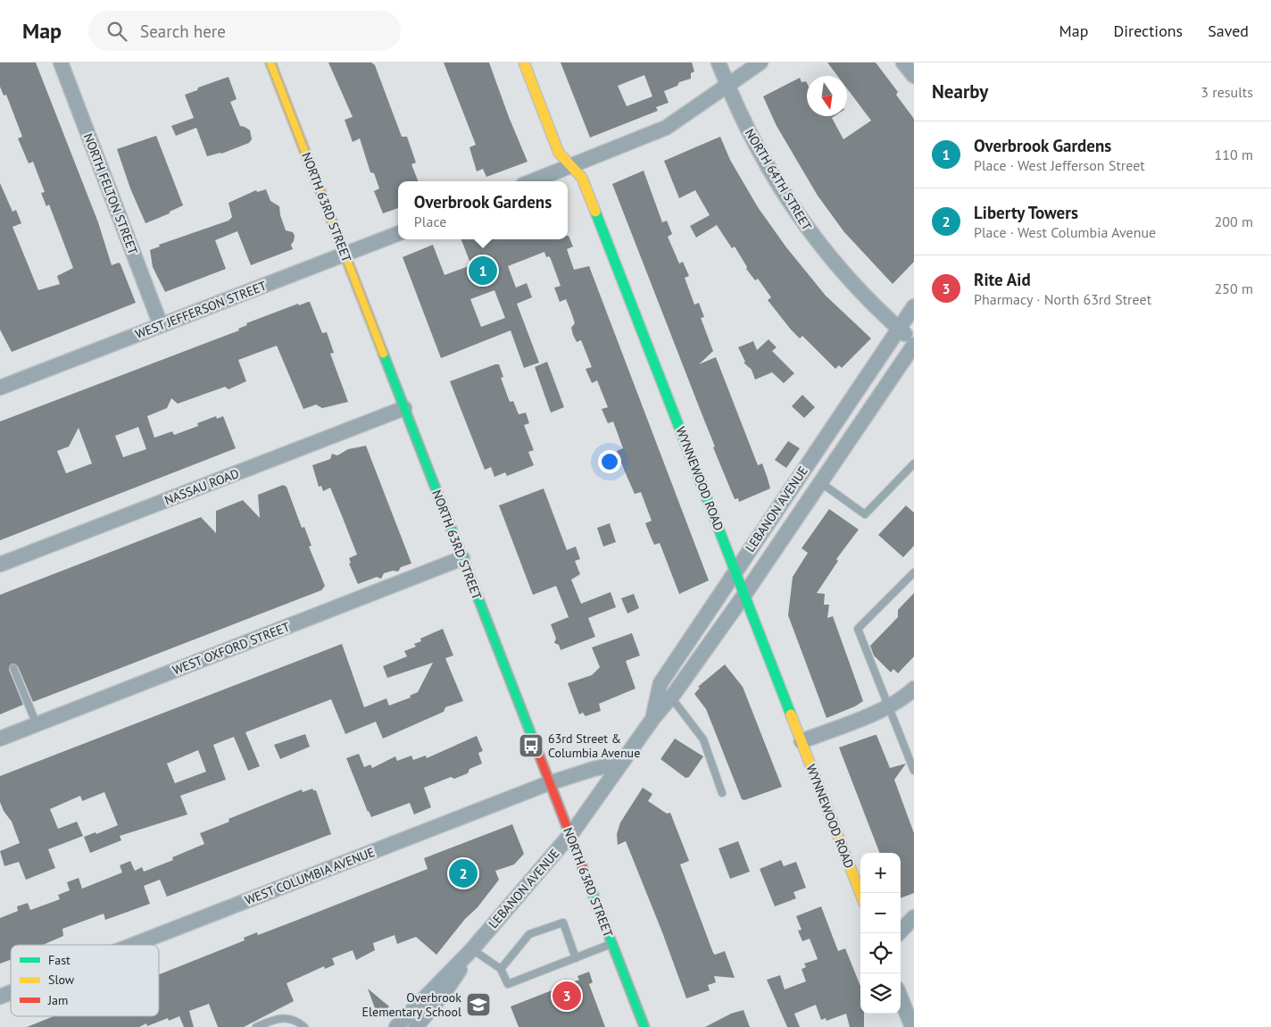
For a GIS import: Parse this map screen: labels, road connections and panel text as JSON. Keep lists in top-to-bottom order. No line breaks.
{"streets":{"main road":["NORTH 63RD STREET","WYNNEWOOD ROAD"],"street":["NORTH 64TH STREET","NORTH FELTON STREET","WEST JEFFERSON STREET","NASSAU ROAD","LEBANON AVENUE","WEST OXFORD STREET","WEST COLUMBIA AVENUE"]},"crossings":[["NORTH 64TH STREET","LEBANON AVENUE"],["NORTH FELTON STREET","WEST JEFFERSON STREET"],["NORTH 63RD STREET","WEST JEFFERSON STREET"],["NORTH 63RD STREET","NASSAU ROAD"],["NORTH 63RD STREET","LEBANON AVENUE"],["NORTH 63RD STREET","WEST OXFORD STREET"],["NORTH 63RD STREET","WEST COLUMBIA AVENUE"],["WYNNEWOOD ROAD","LEBANON AVENUE"],["LEBANON AVENUE","WEST COLUMBIA AVENUE"]],"places":{"bus stop":["63rd Street & Columbia Avenue"],"school or university":["Overbrook Elementary School"]},"legend":["Fast","Slow","Jam"],"north":"bottom","page":{"header":"Map","search":"Search here","nav":["Map","Directions","Saved"],"heading":["Nearby","3 results"],"list":[{"mark":"1","name":"Overbrook Gardens","note":"Place · West Jefferson Street","value":"110 m"},{"mark":"2","name":"Liberty Towers","note":"Place · West Columbia Avenue","value":"200 m"},{"mark":"3","name":"Rite Aid","note":"Pharmacy · North 63rd Street","value":"250 m"}],"popup":["Overbrook Gardens","Place"],"pins":["1","2","3"],"map_buttons":["+","−"]}}
